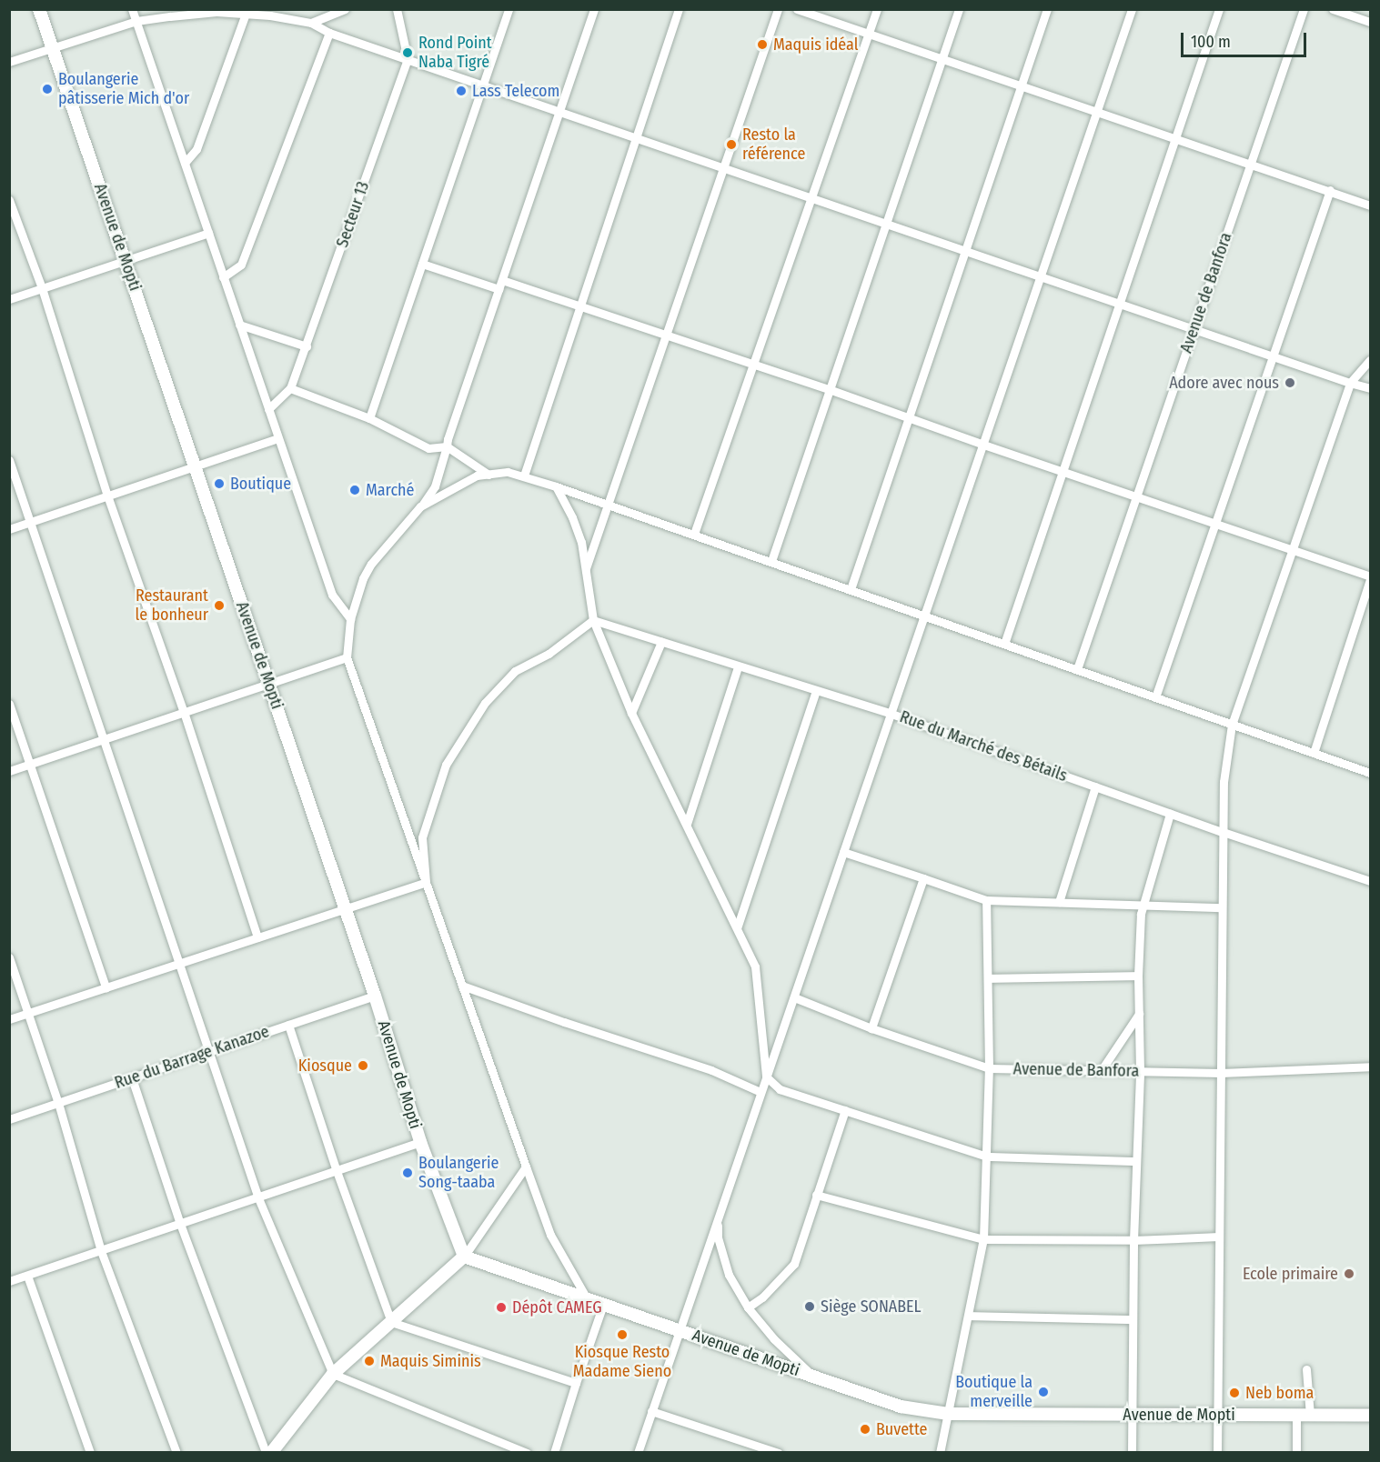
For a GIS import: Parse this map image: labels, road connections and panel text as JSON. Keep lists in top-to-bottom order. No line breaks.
{"streets":{"street":["Secteur 13","Avenue de Mopti","Avenue de Banfora","Rue du Marché des Bétails","Rue du Barrage Kanazoe"]},"crossings":[["Avenue de Mopti","Rue du Barrage Kanazoe"]],"places":["Maquis idéal","Rond Point Naba Tigré","Boulangerie pâtisserie Mich d'or","Lass Telecom","Resto la référence","Adore avec nous","Boutique","Marché","Restaurant le bonheur","Kiosque","Boulangerie Song-taaba","Ecole primaire","Siège SONABEL","Dépôt CAMEG","Kiosque Resto Madame Sieno","Maquis Siminis","Boutique la merveille","Neb boma","Buvette"],"scale_bar":"100 m"}
